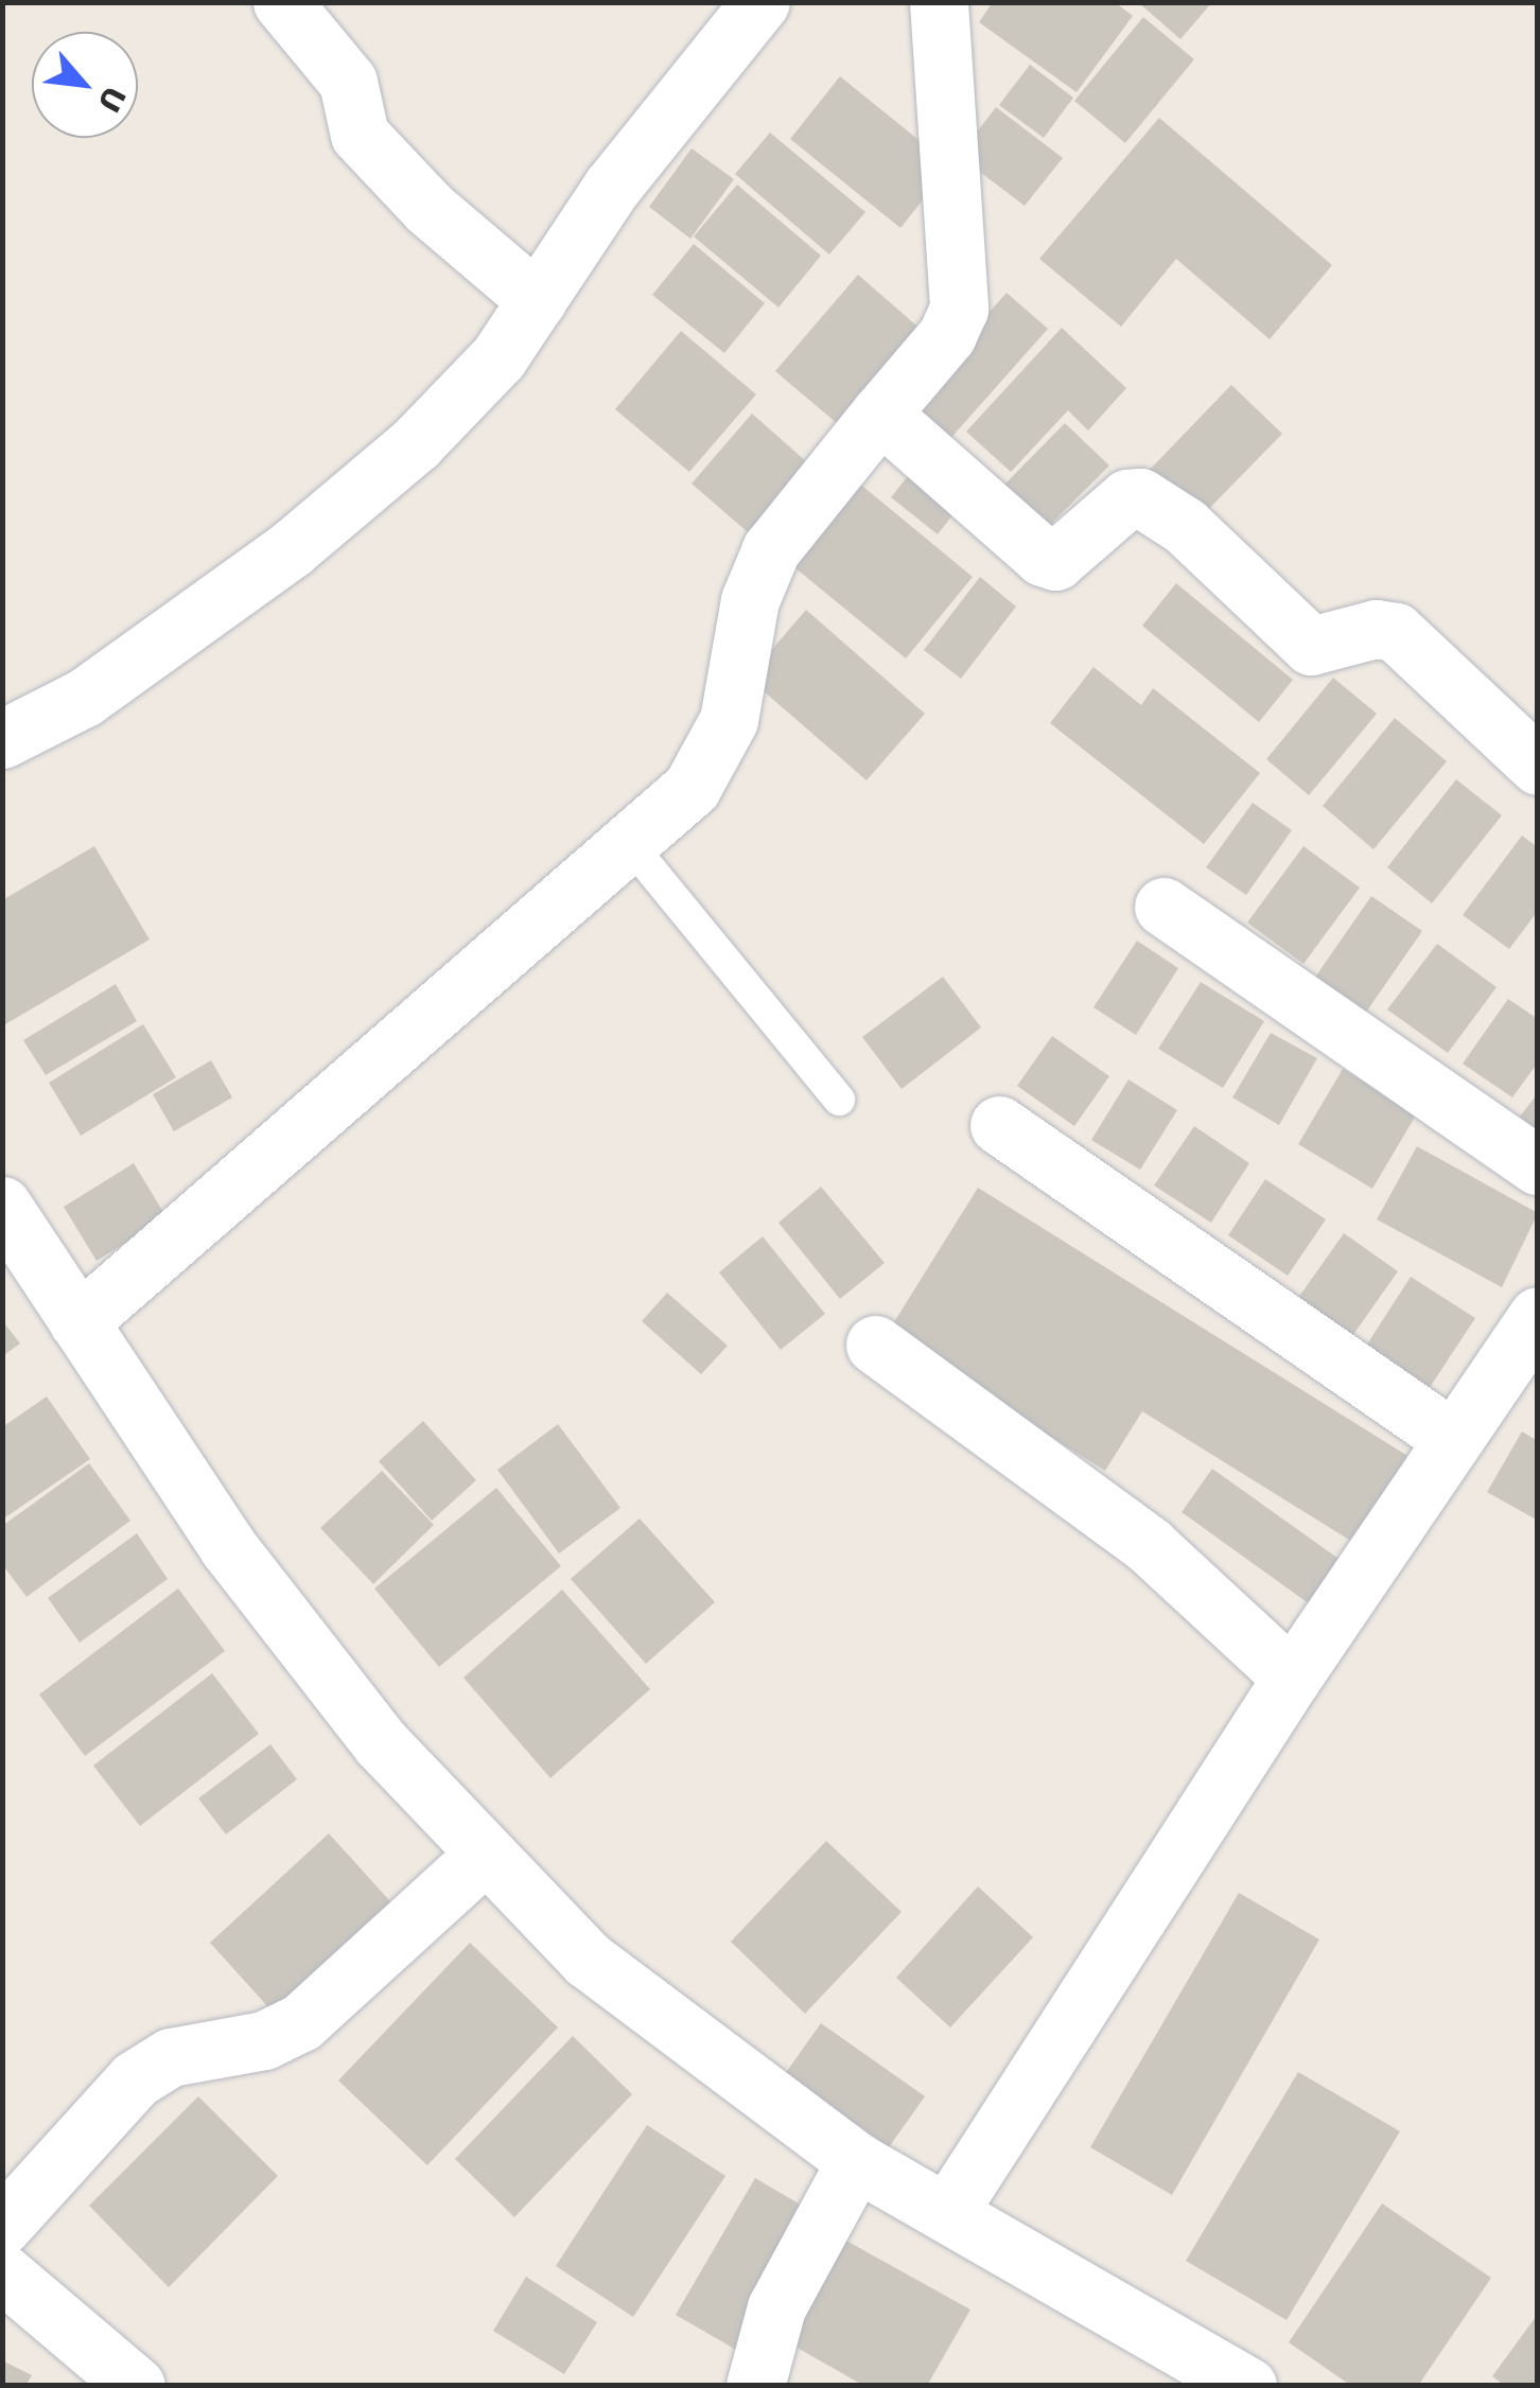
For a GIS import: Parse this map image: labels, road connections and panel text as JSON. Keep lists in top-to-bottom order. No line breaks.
{"north":"bottom right"}
